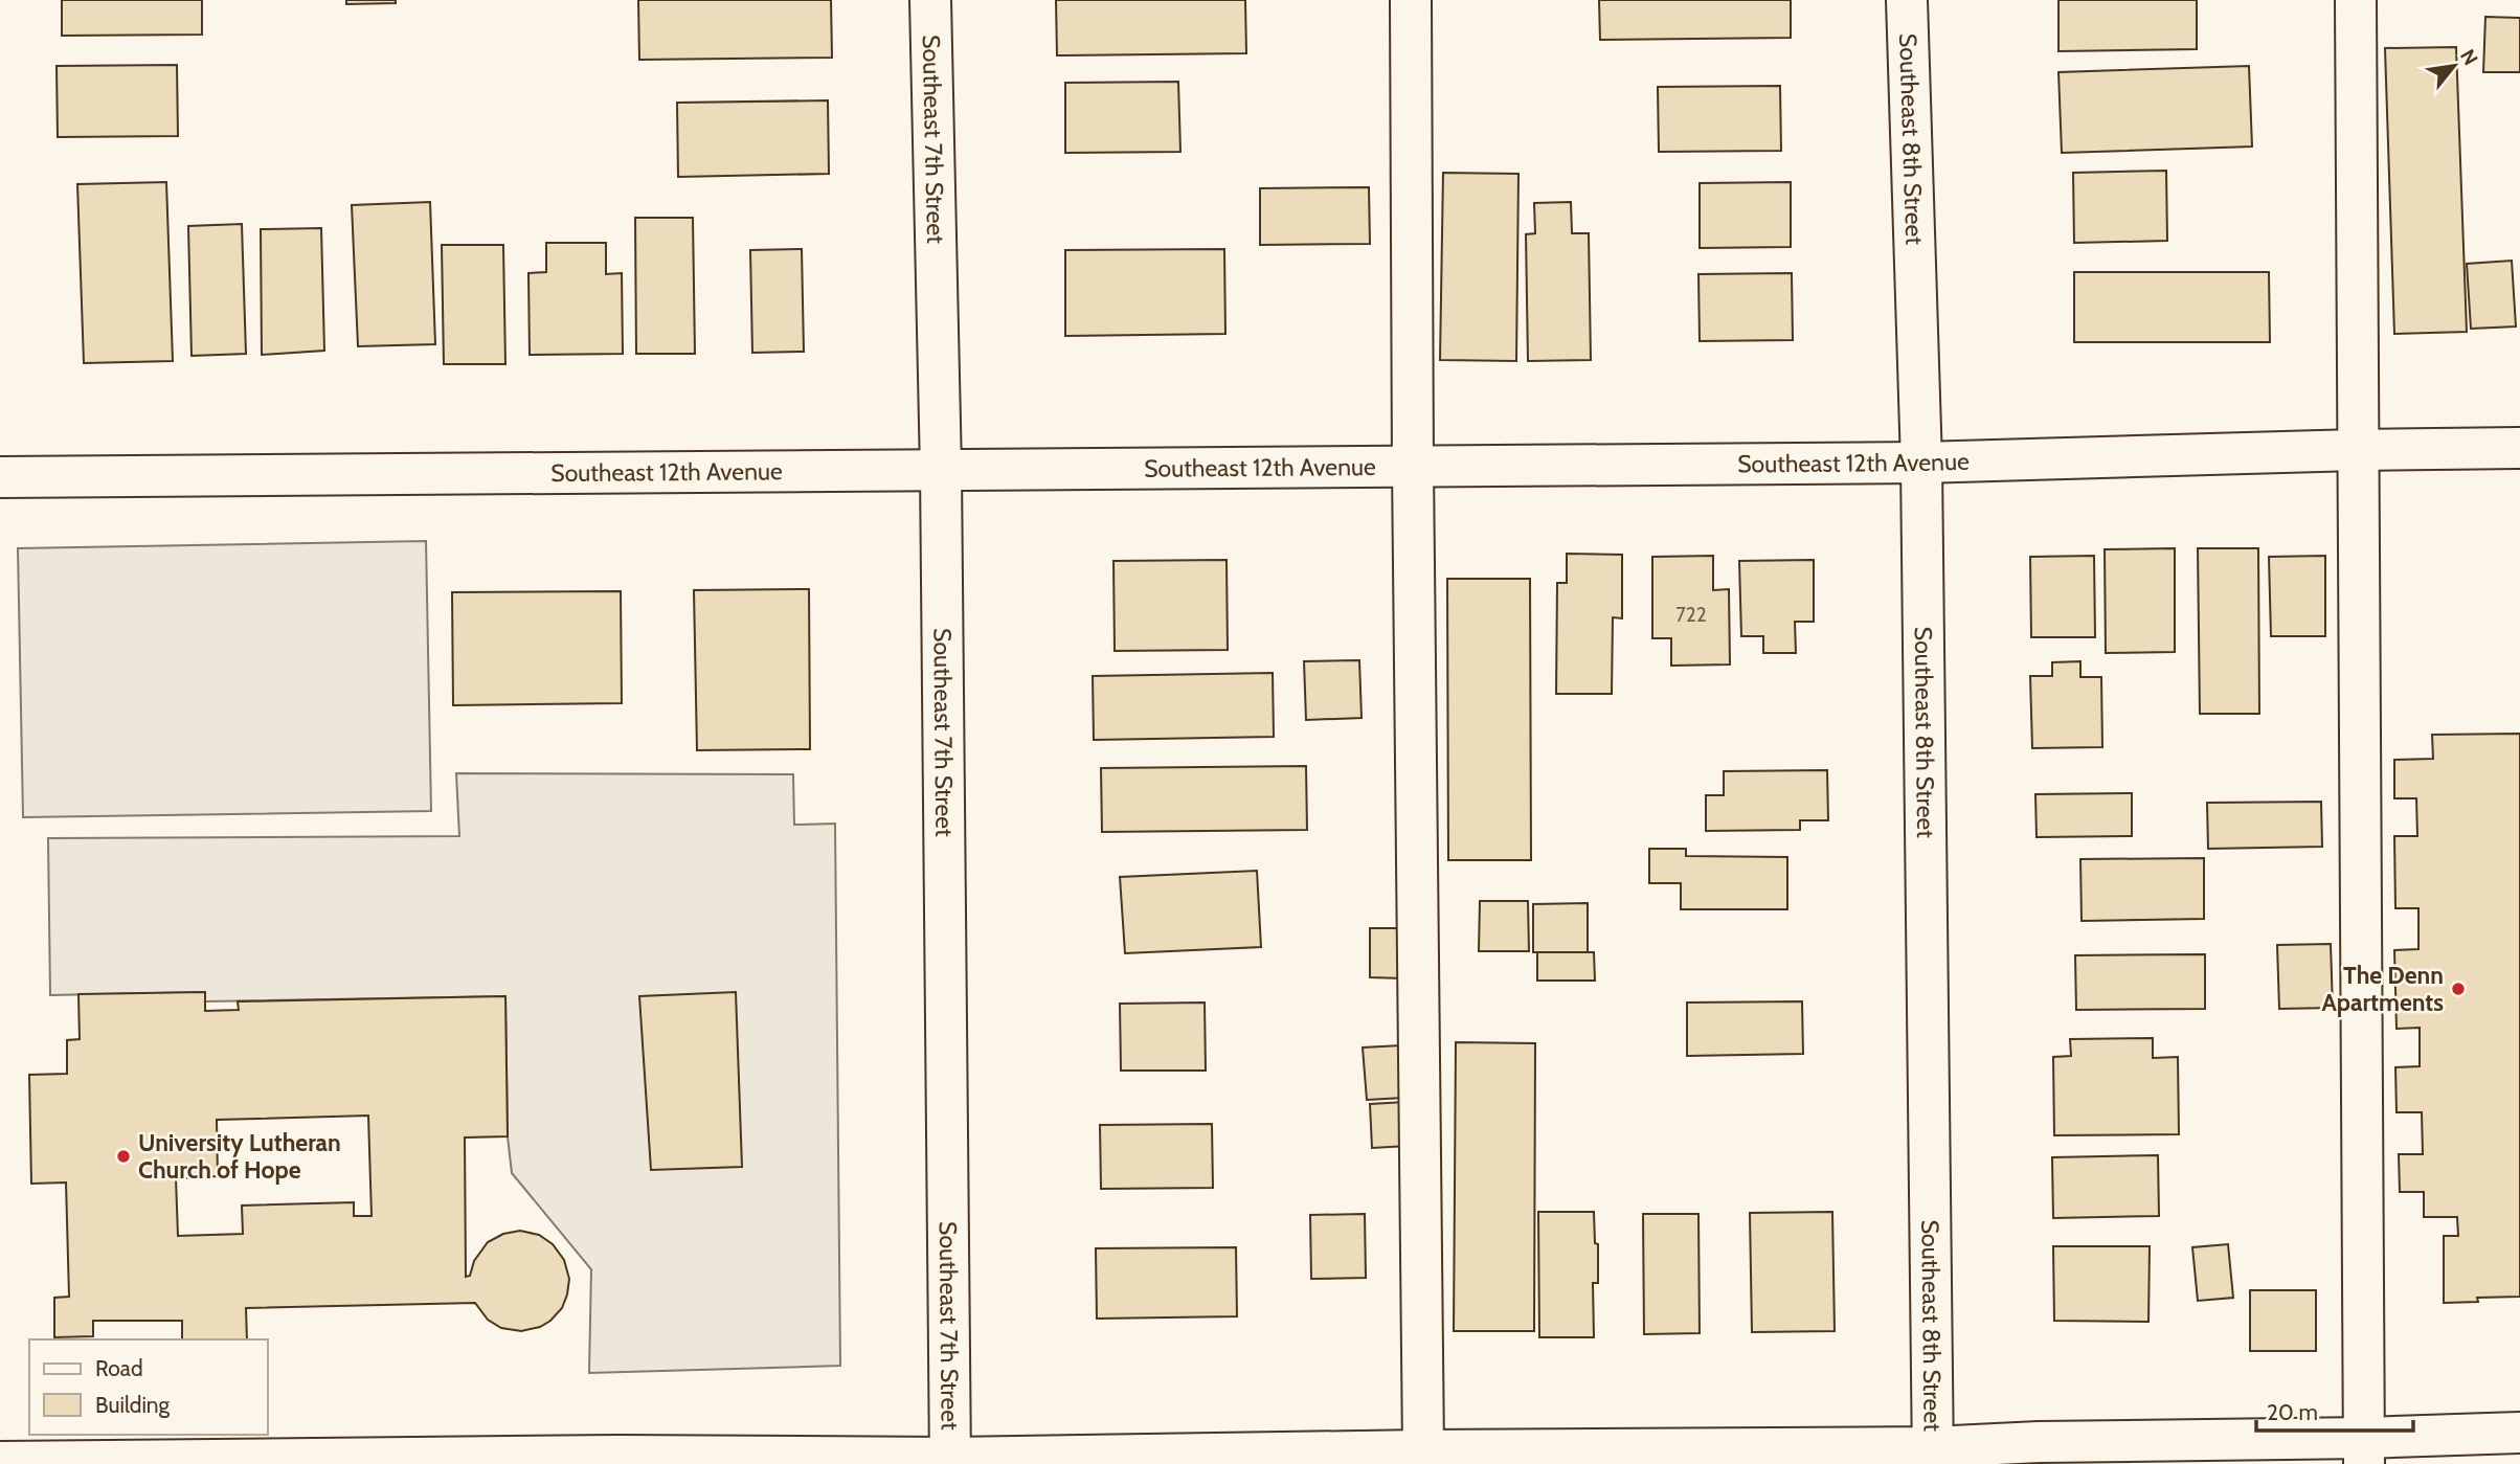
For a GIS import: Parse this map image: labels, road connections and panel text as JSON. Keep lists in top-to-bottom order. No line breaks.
{"streets":{"street":["Southeast 7th Street","Southeast 8th Street","Southeast 12th Avenue"]},"crossings":[["Southeast 7th Street","Southeast 12th Avenue"],["Southeast 8th Street","Southeast 12th Avenue"]],"places":["The Denn Apartments","University Lutheran Church of Hope"],"house_numbers":["722"],"legend":["Road","Building"],"scale_bar":"20 m","north":"top right"}
